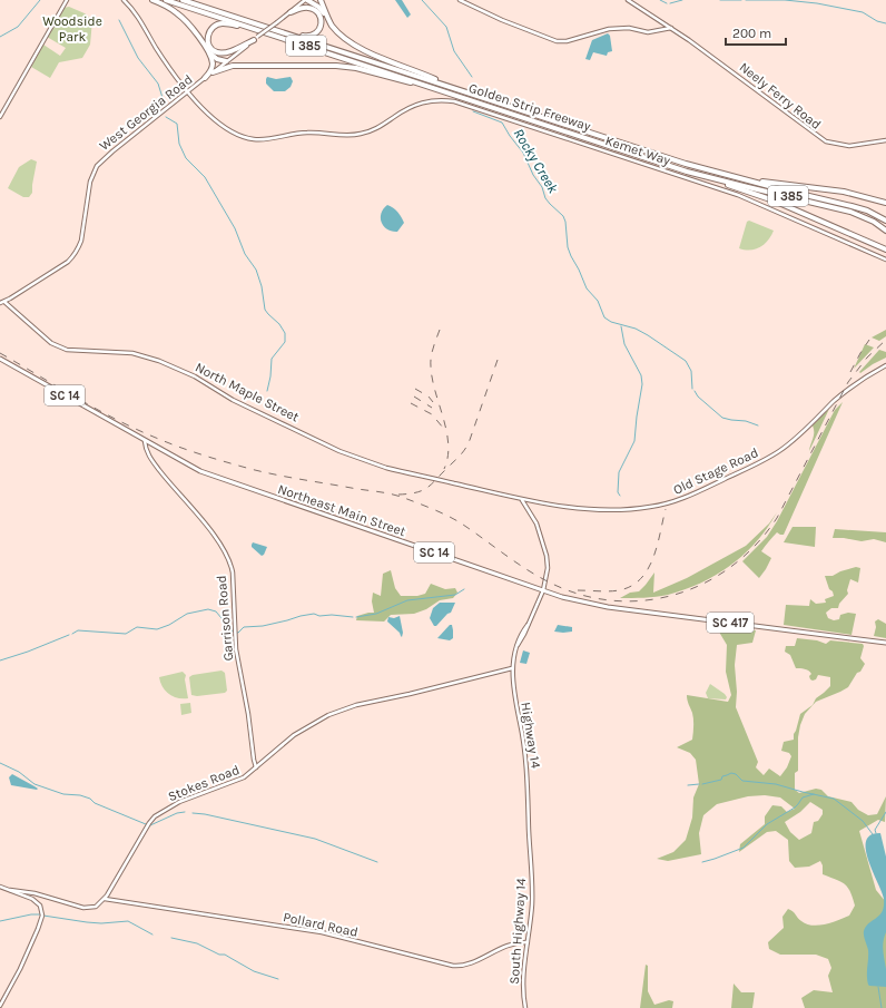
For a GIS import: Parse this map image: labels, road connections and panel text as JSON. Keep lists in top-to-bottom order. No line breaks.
{"streets":{"highway":["I 385","Golden Strip Freeway"],"main road":["SC 14","Northeast Main Street","SC 417"],"street":["Neely Ferry Road","West Georgia Road","Kemet Way","North Maple Street","Old Stage Road","Garrison Road","Highway 14","Stokes Road","Pollard Road","South Highway 14"]},"crossings":[["West Georgia Road","Kemet Way"],["West Georgia Road","North Maple Street"],["North Maple Street","Old Stage Road"],["North Maple Street","Highway 14"],["Old Stage Road","Highway 14"],["Northeast Main Street","Garrison Road"],["Northeast Main Street","Highway 14"],["Garrison Road","Stokes Road"],["Highway 14","Stokes Road"],["Highway 14","South Highway 14"],["Stokes Road","Pollard Road"],["Pollard Road","South Highway 14"]],"water":["Rocky Creek"],"parks":["Woodside Park"],"scale_bar":"200 m"}
